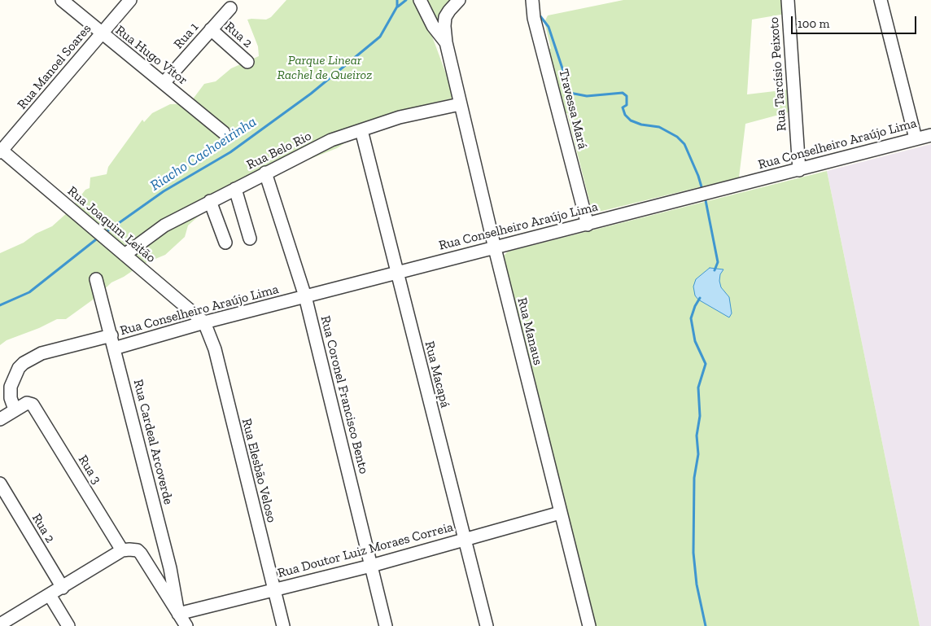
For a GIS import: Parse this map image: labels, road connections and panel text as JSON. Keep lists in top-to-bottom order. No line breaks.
{"streets":{"street":["Rua 2","Rua 1","Rua Hugo Vítor","Rua Manoel Soares","Rua Tarcísio Peixoto","Travessa Mará","Rua Conselheiro Araújo Lima","Rua Belo Rio","Rua Joaquim Leitão","Rua Manaus","Rua Macapá","Rua Coronel Francisco Bento","Rua Cardeal Arcoverde","Rua 3","Rua Elesbão Veloso","Rua Doutor Luiz Moraes Correia"]},"crossings":[["Rua 2","Rua 1"],["Rua 1","Rua Hugo Vítor"],["Rua Hugo Vítor","Rua Manoel Soares"],["Rua Manoel Soares","Rua Joaquim Leitão"],["Rua Tarcísio Peixoto","Rua Conselheiro Araújo Lima"],["Travessa Mará","Rua Conselheiro Araújo Lima"],["Rua Conselheiro Araújo Lima","Rua Joaquim Leitão"],["Rua Conselheiro Araújo Lima","Rua Manaus"],["Rua Conselheiro Araújo Lima","Rua Macapá"],["Rua Conselheiro Araújo Lima","Rua Coronel Francisco Bento"],["Rua Conselheiro Araújo Lima","Rua Cardeal Arcoverde"],["Rua Conselheiro Araújo Lima","Rua 3"],["Rua Conselheiro Araújo Lima","Rua Elesbão Veloso"],["Rua Belo Rio","Rua Joaquim Leitão"],["Rua Belo Rio","Rua Manaus"],["Rua Belo Rio","Rua Macapá"],["Rua Belo Rio","Rua Coronel Francisco Bento"],["Rua Joaquim Leitão","Rua Elesbão Veloso"],["Rua Manaus","Rua Doutor Luiz Moraes Correia"],["Rua Macapá","Rua Doutor Luiz Moraes Correia"],["Rua Coronel Francisco Bento","Rua Doutor Luiz Moraes Correia"],["Rua Cardeal Arcoverde","Rua 3"],["Rua Cardeal Arcoverde","Rua Doutor Luiz Moraes Correia"],["Rua Elesbão Veloso","Rua Doutor Luiz Moraes Correia"]],"water":["Riacho Cachoeirinha"],"parks":["Parque Linear Rachel de Queiroz"],"scale_bar":"100 m"}
